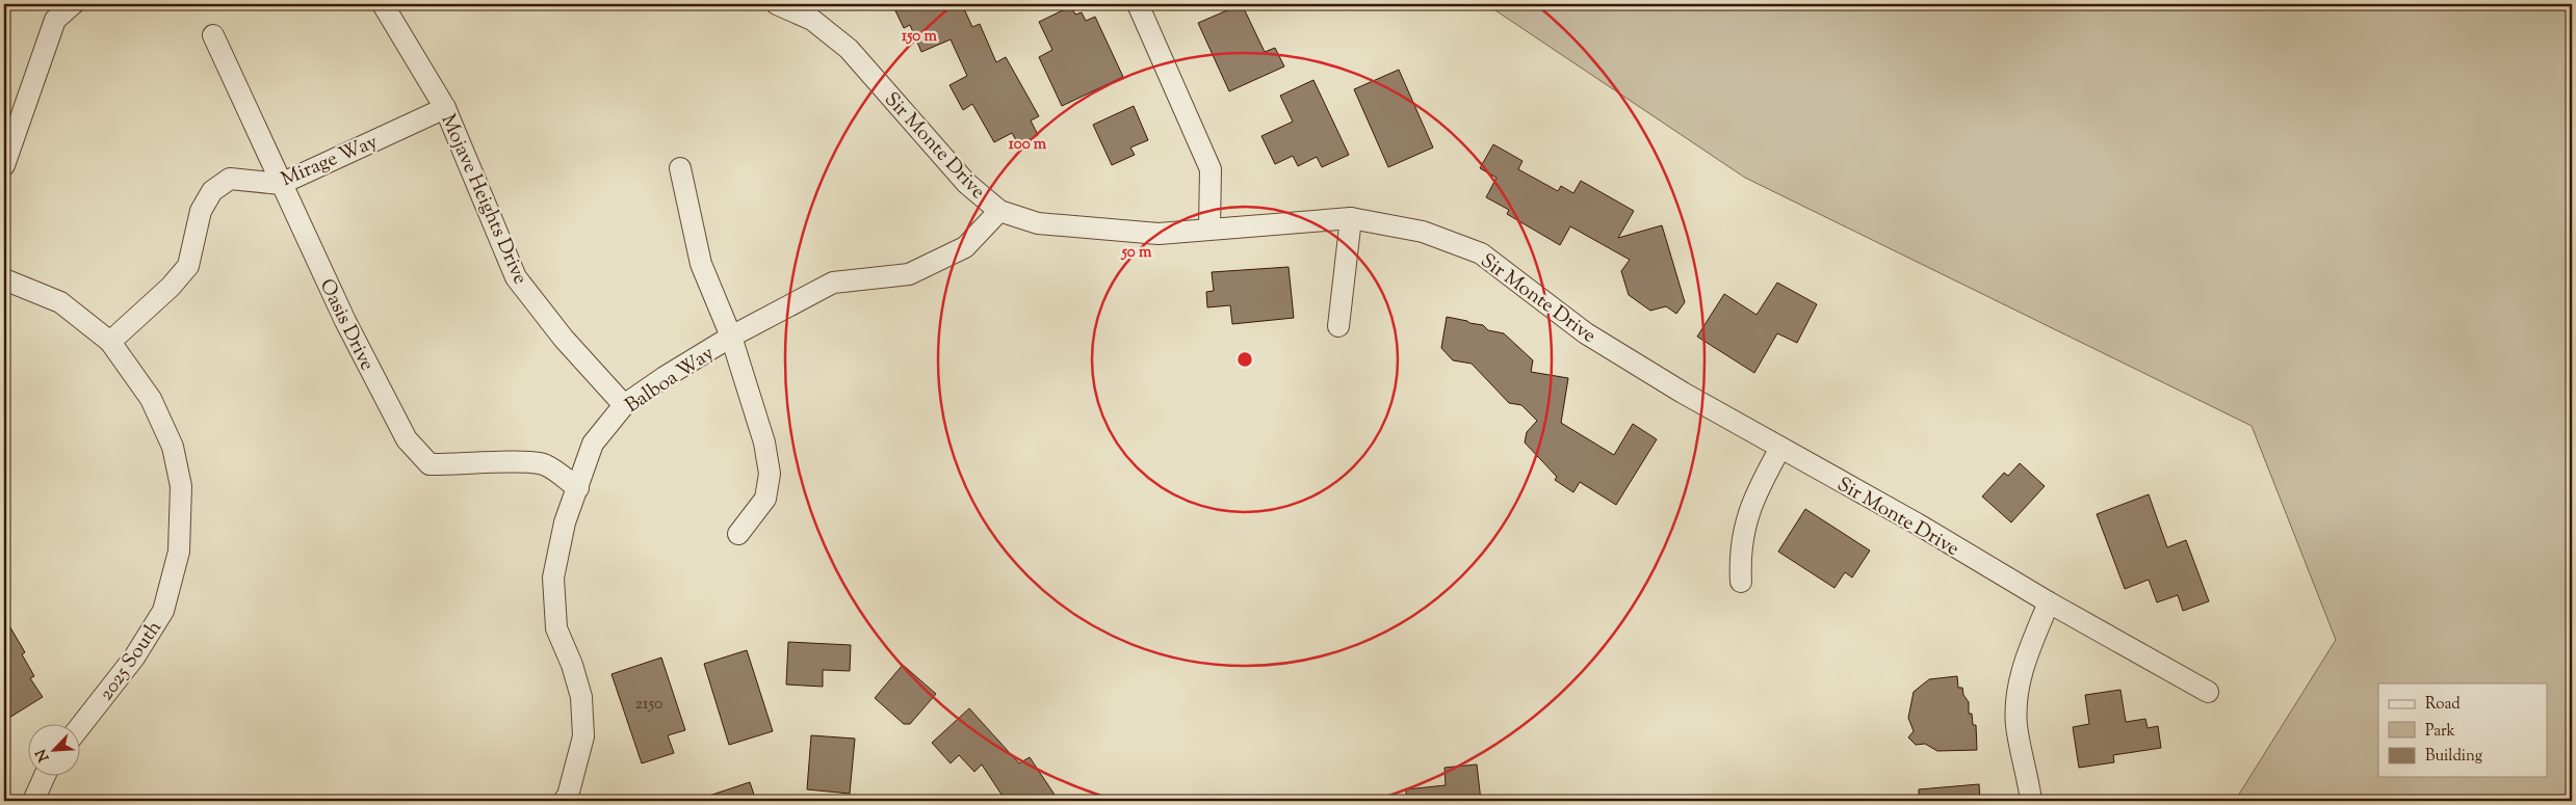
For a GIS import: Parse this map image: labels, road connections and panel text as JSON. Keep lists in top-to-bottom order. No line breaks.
{"streets":{"street":["Sir Monte Drive","Mirage Way","Mojave Heights Drive","Oasis Drive","Balboa Way","2025 South"]},"crossings":[["Sir Monte Drive","Balboa Way"],["Mirage Way","Mojave Heights Drive"],["Mirage Way","Oasis Drive"],["Mirage Way","2025 South"],["Mojave Heights Drive","Balboa Way"],["Oasis Drive","Balboa Way"]],"house_numbers":["2150"],"legend":["Road","Park","Building"],"north":"bottom left","rings":["150 m","100 m","50 m"]}
